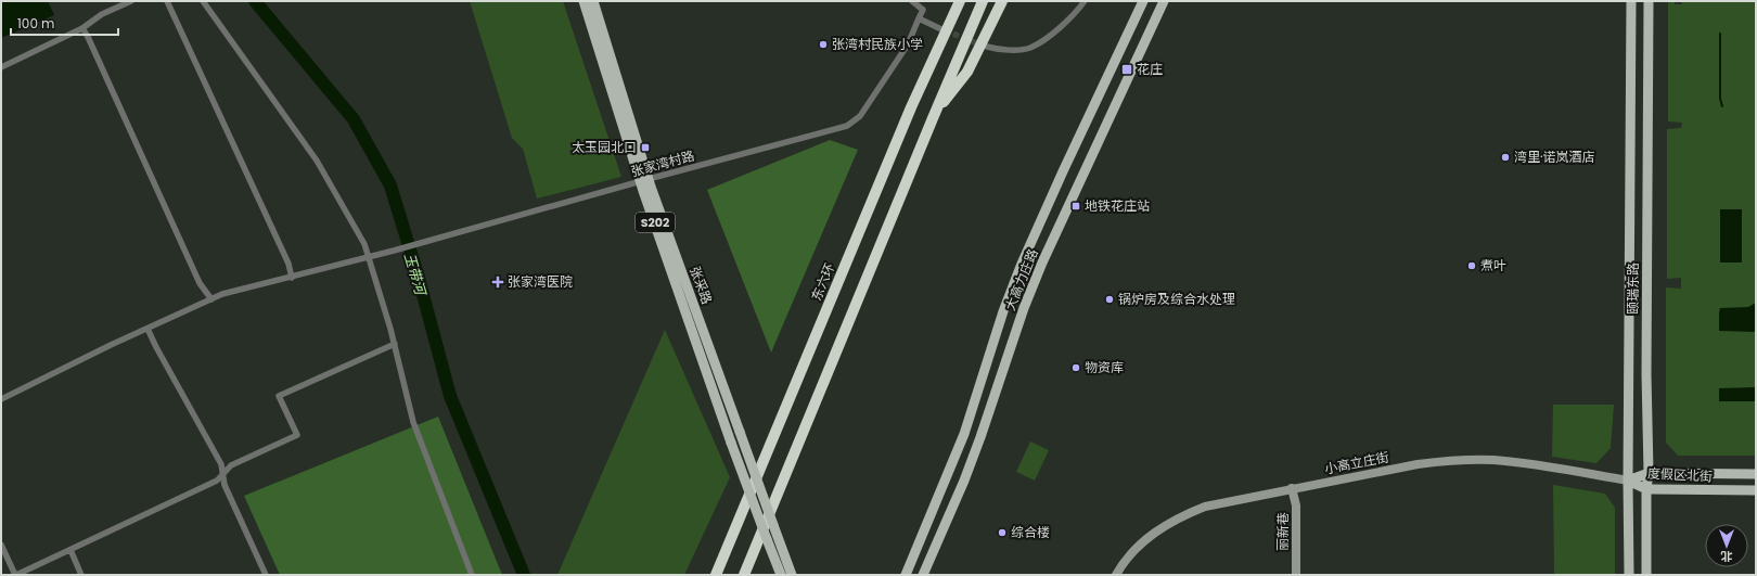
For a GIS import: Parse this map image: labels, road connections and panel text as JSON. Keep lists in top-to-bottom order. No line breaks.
{"streets":{"highway":["东六环"],"main road":["S202","大高力庄路","张采路","颐瑞东路","度假区北街"],"street":["张家湾村路","小高立庄街","丽新巷"]},"crossings":[["张家湾村路","张采路"],["颐瑞东路","小高立庄街"],["颐瑞东路","度假区北街"],["小高立庄街","度假区北街"],["小高立庄街","丽新巷"]],"water":["玉带河"],"places":{"other":["张湾村民族小学","湾里·诺岚酒店","煮叶","锅炉房及综合水处理","物资库","综合楼"],"transit":["花庄","太玉园北口","地铁花庄站"],"health":["张家湾医院"]},"scale_bar":"100 m","north":"bottom"}
